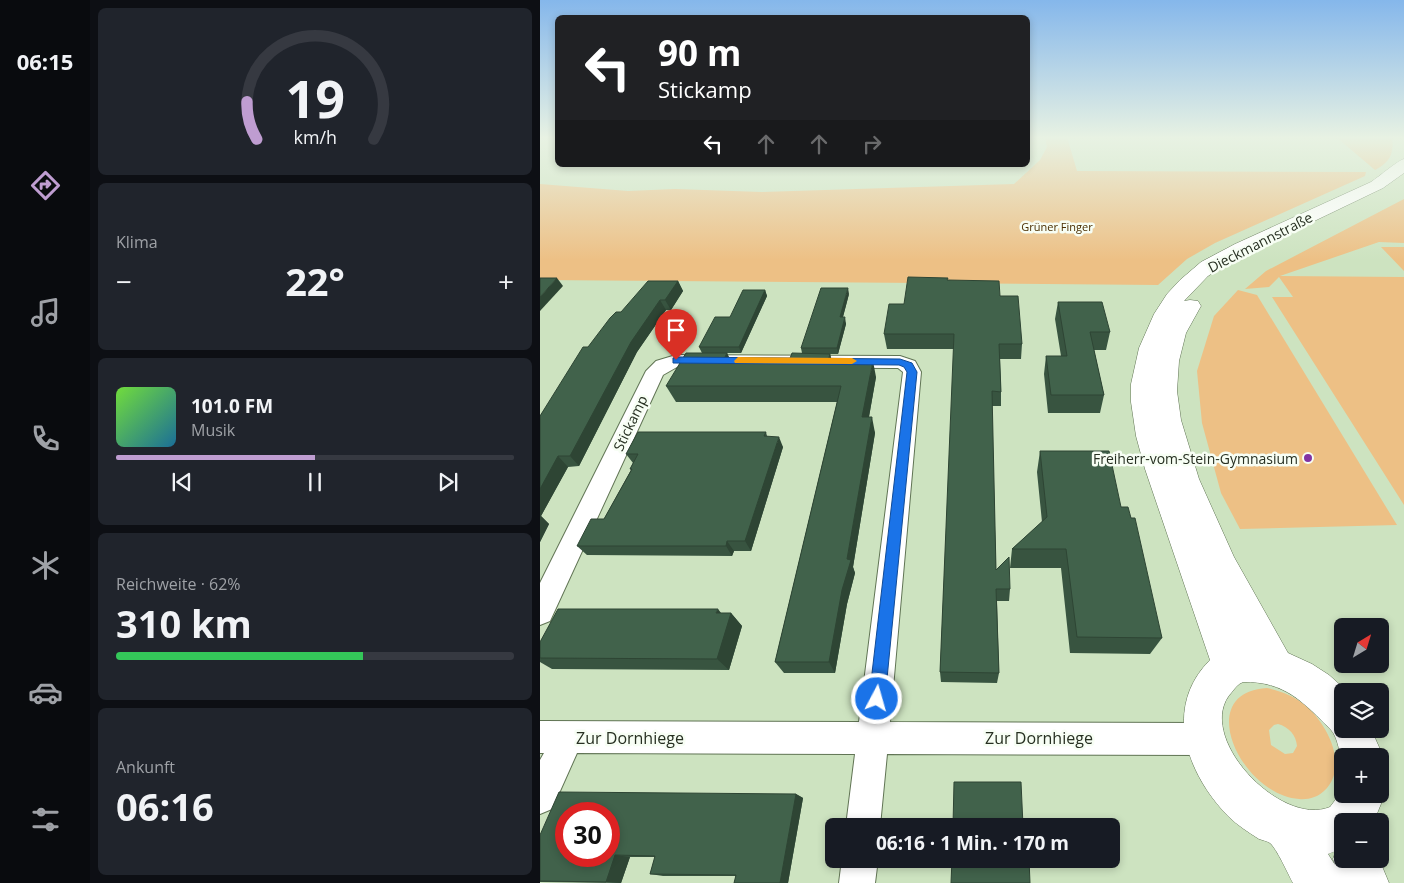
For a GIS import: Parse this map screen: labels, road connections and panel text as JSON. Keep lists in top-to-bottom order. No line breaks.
{"streets":{"street":["Dieckmannstraße","Stickamp","Zur Dornhiege"]},"crossings":[["Stickamp","Zur Dornhiege"]],"parks":["Grüner Finger"],"places":["Freiherr-vom-Stein-Gymnasium"],"north":"top right","page":{"tabs":"06:15","turn":["90 m","Stickamp"],"tile":["Klima",["Reichweite · 62%","310 km"],["Ankunft","06:16"]],"heat":["−","22°","+"],"song":["101.0 FM","Musik"],"map_buttons":["+","−"],"limit":"30","trip":"06:16 · 1 Min. · 170 m","gauge":["19","km/h"]}}
